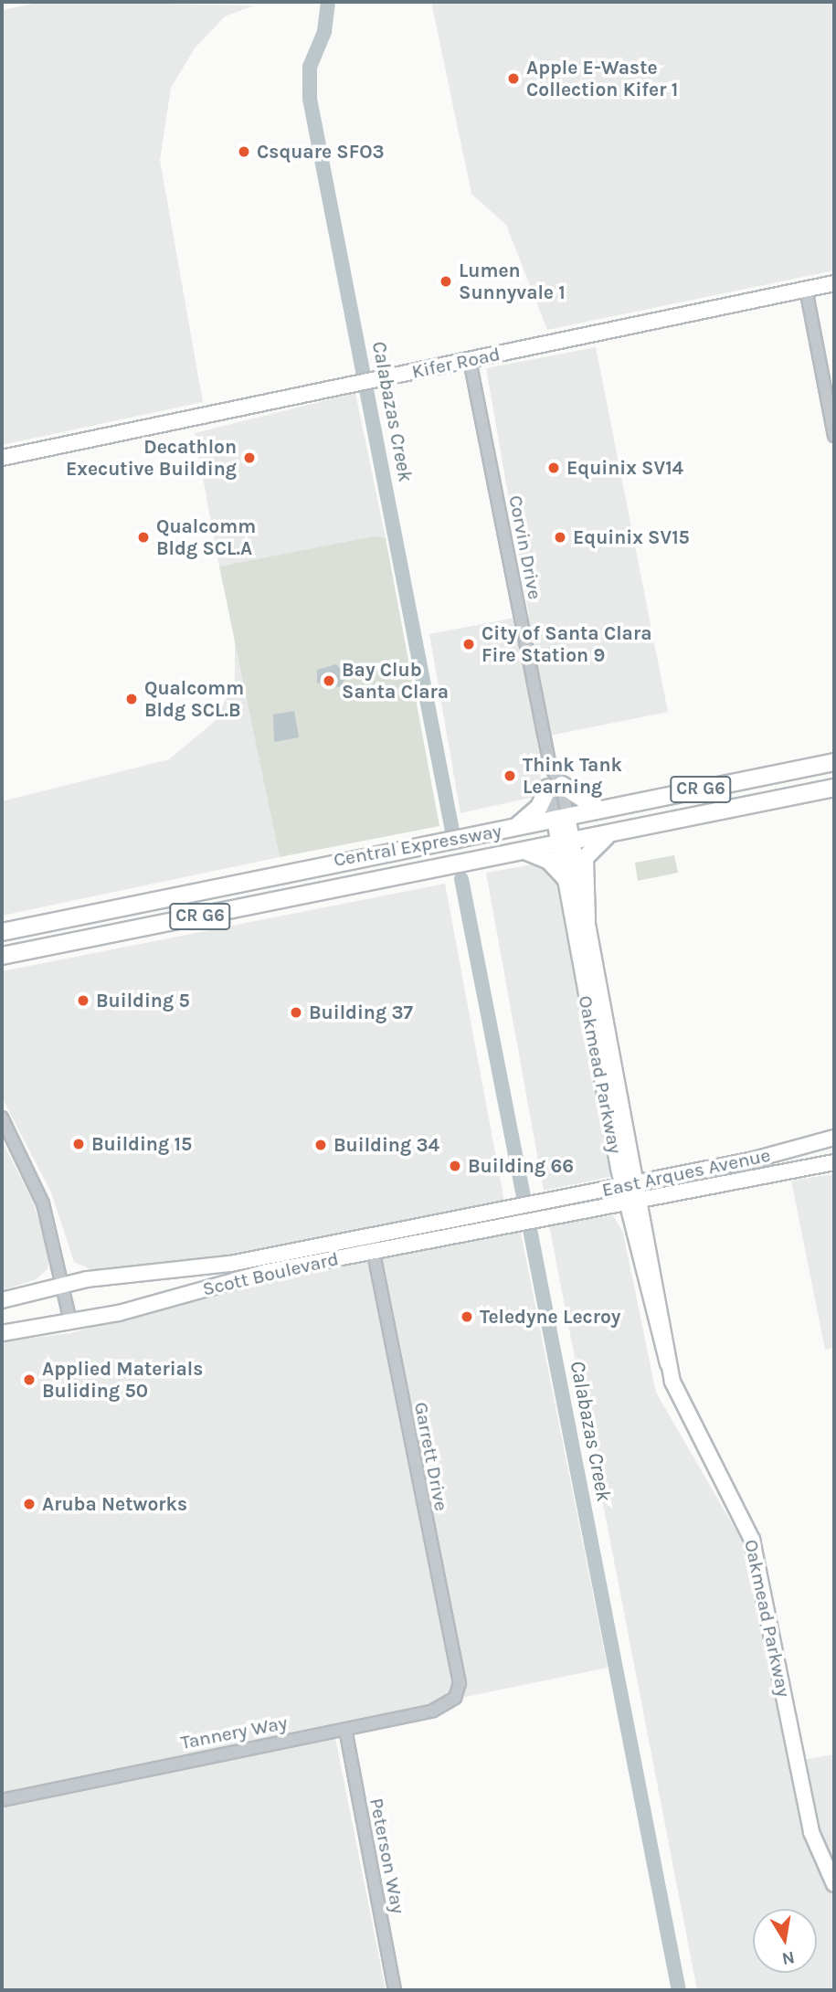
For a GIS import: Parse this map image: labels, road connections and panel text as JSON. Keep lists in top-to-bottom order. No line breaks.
{"streets":{"highway":["CR G6","Central Expressway"],"main road":["Kifer Road","Oakmead Parkway","East Arques Avenue","Scott Boulevard"],"street":["Corvin Drive","Garrett Drive","Tannery Way","Peterson Way"]},"crossings":[["Kifer Road","Corvin Drive"],["Corvin Drive","Central Expressway"],["Corvin Drive","Oakmead Parkway"],["Central Expressway","Oakmead Parkway"],["Oakmead Parkway","East Arques Avenue"],["East Arques Avenue","Scott Boulevard"],["Scott Boulevard","Garrett Drive"],["Garrett Drive","Tannery Way"],["Tannery Way","Peterson Way"]],"water":["Calabazas Creek"],"places":["Apple E-Waste Collection Kifer 1","Csquare SFO3","Lumen Sunnyvale 1","Decathlon Executive Building","Equinix SV14","Qualcomm Bldg SCL.A","Equinix SV15","City of Santa Clara Fire Station 9","Bay Club Santa Clara","Qualcomm Bldg SCL.B","Think Tank Learning","Building 5","Building 37","Building 15","Building 34","Building 66","Teledyne Lecroy","Applied Materials Buliding 50","Aruba Networks"],"north":"bottom"}
